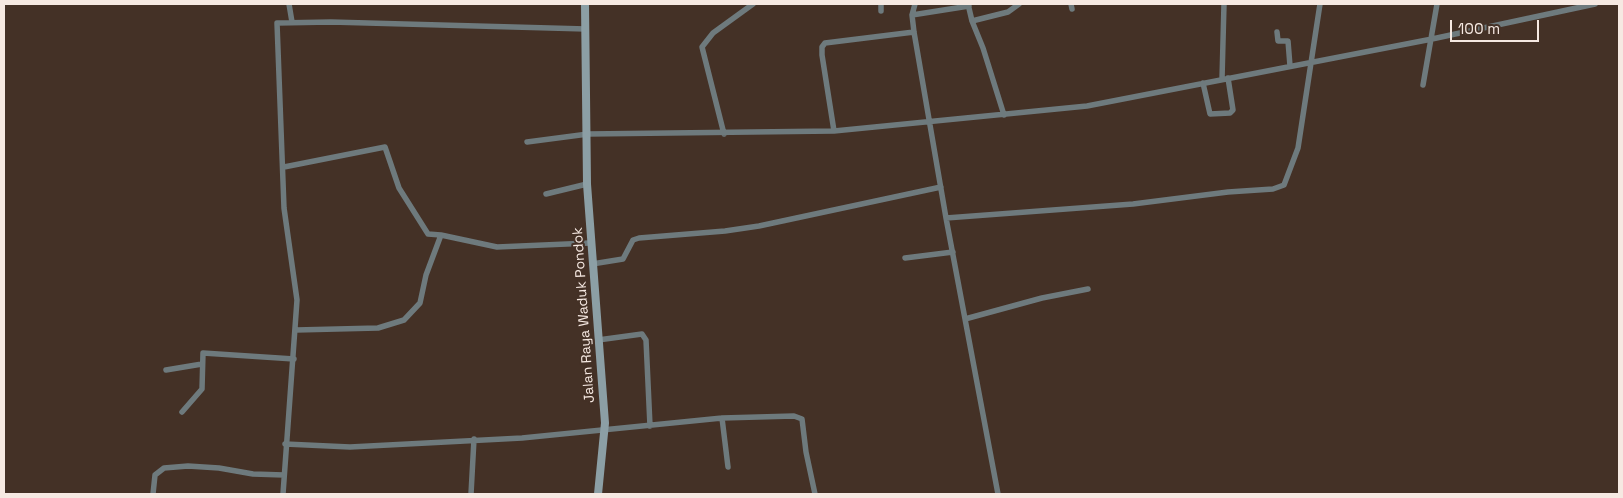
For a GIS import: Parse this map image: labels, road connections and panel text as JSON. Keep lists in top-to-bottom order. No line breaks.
{"streets":{"street":["Jalan Raya Waduk Pondok"]},"scale_bar":"100 m"}
